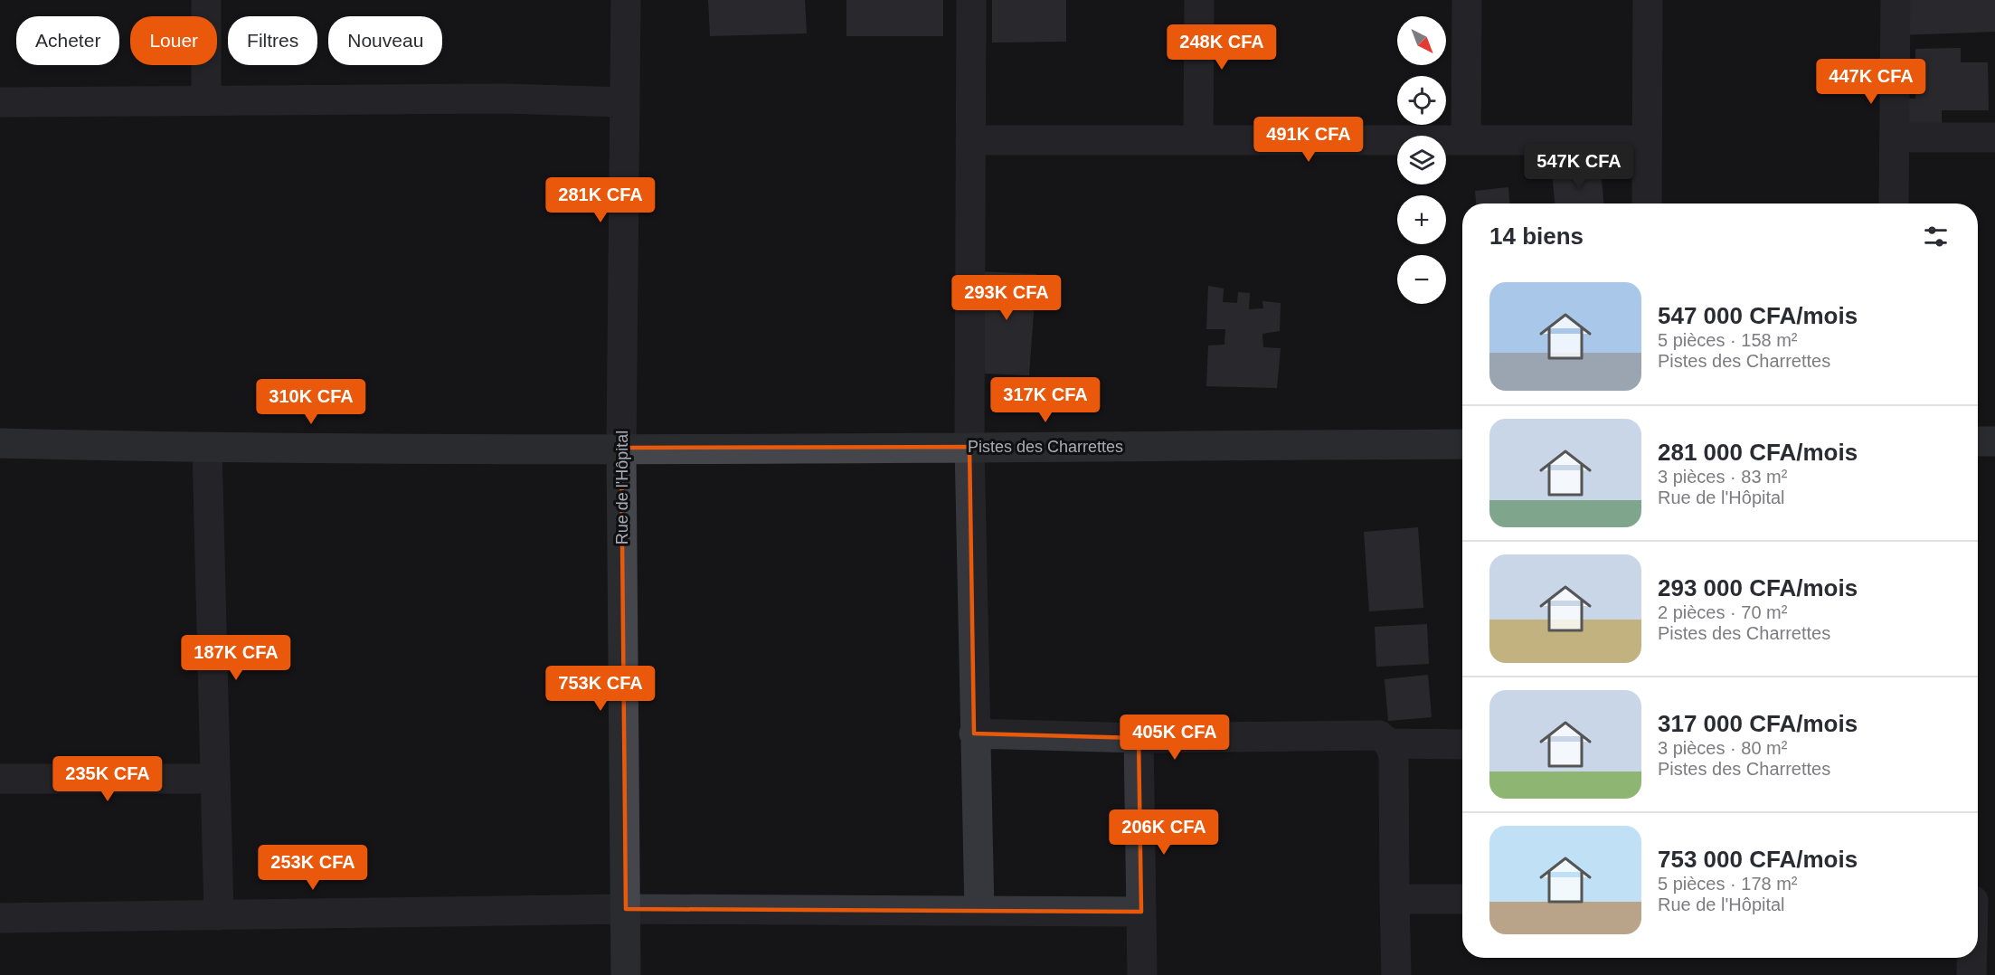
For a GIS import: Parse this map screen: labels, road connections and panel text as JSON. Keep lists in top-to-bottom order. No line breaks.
{"streets":{"main road":["Pistes des Charrettes","Rue de l'Hôpital"]},"crossings":[["Pistes des Charrettes","Rue de l'Hôpital"]],"north":"bottom right","page":{"map_buttons":["+","−"],"chip":["Acheter","Louer","Filtres","Nouveau"],"price":["248K CFA","447K CFA","491K CFA","547K CFA","281K CFA","293K CFA","317K CFA","310K CFA","187K CFA","753K CFA","405K CFA","235K CFA","206K CFA","253K CFA"],"heading":"14 biens","list":[{"name":"547 000 CFA/mois","note":"5 pièces · 158 m² · Pistes des Charrettes"},{"name":"281 000 CFA/mois","note":"3 pièces · 83 m² · Rue de l'Hôpital"},{"name":"293 000 CFA/mois","note":"2 pièces · 70 m² · Pistes des Charrettes"},{"name":"317 000 CFA/mois","note":"3 pièces · 80 m² · Pistes des Charrettes"},{"name":"753 000 CFA/mois","note":"5 pièces · 178 m² · Rue de l'Hôpital"}]}}
